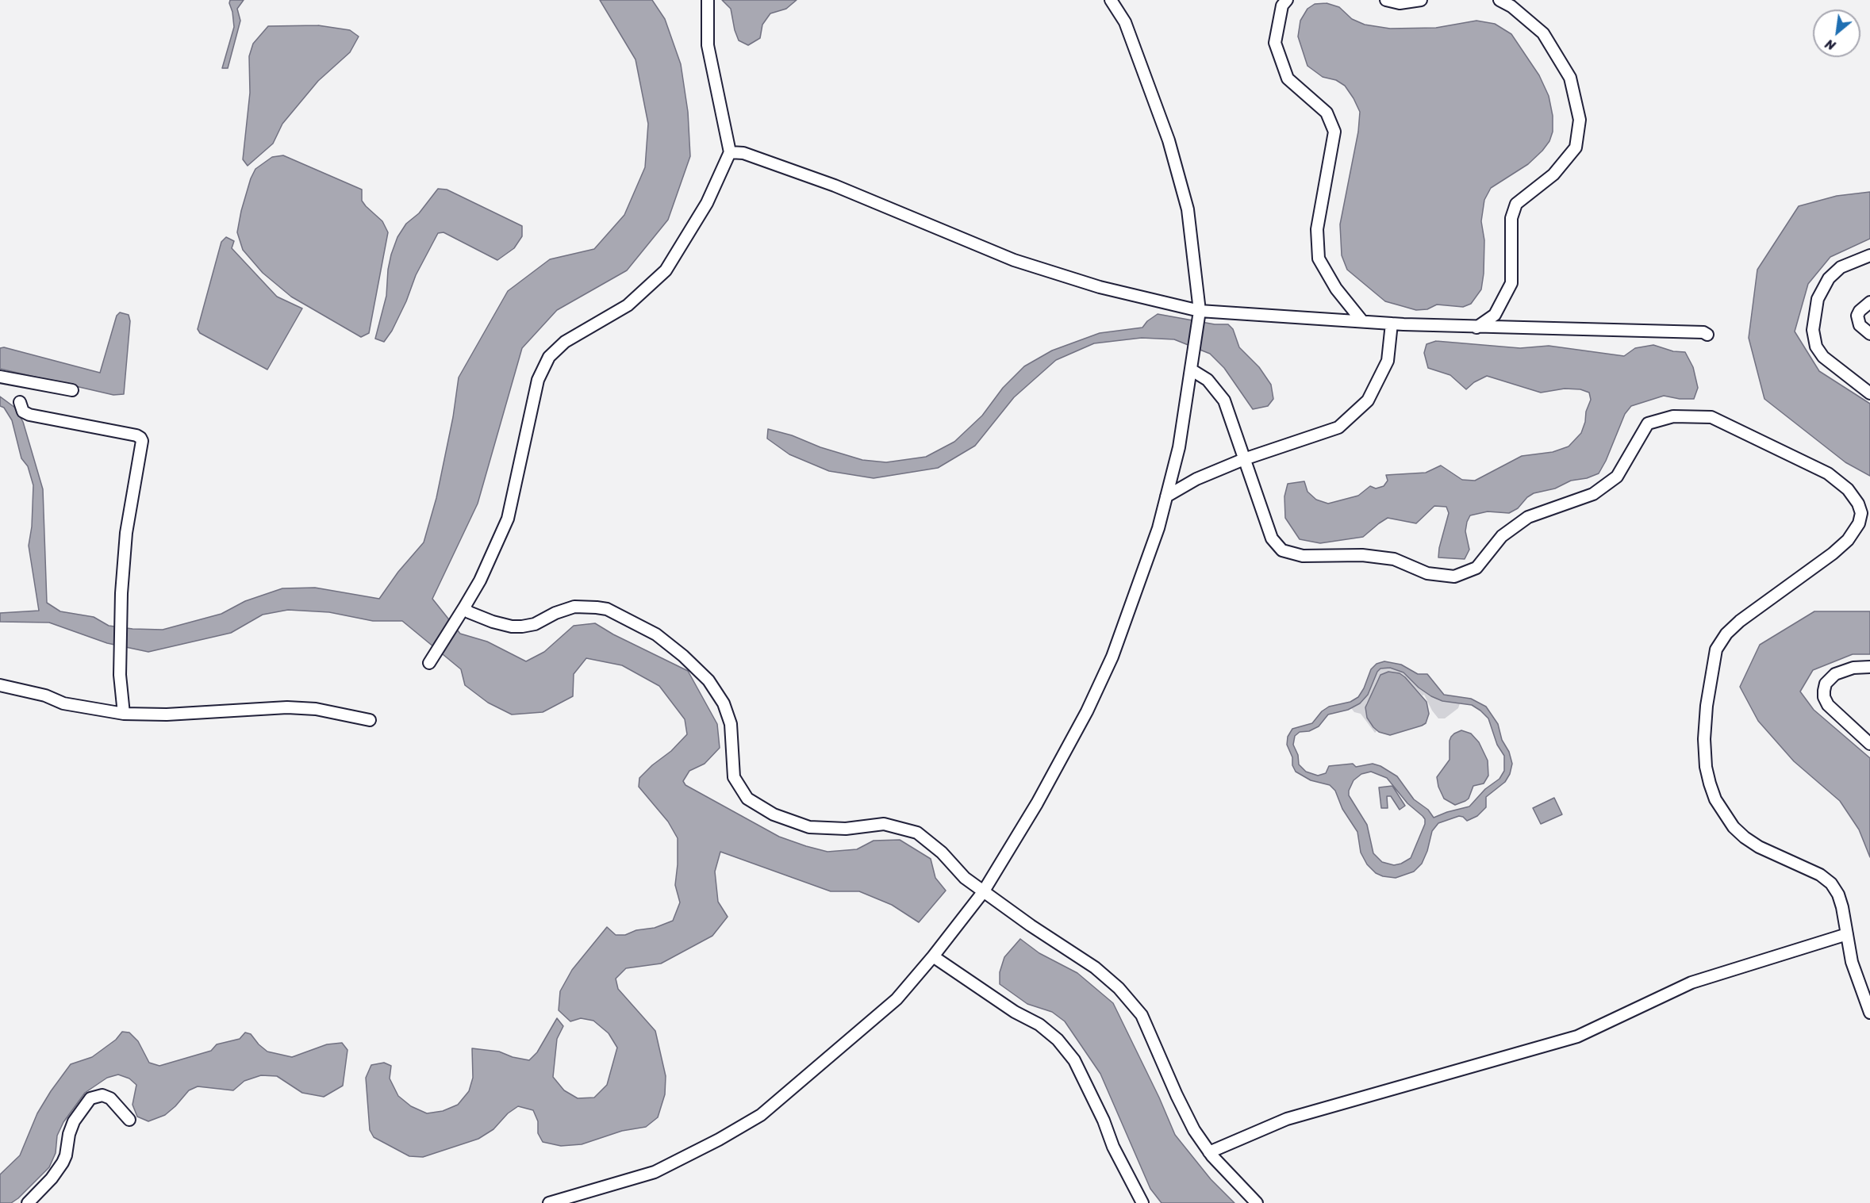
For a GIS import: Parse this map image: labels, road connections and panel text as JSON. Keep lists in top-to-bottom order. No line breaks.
{"north":"bottom left"}
